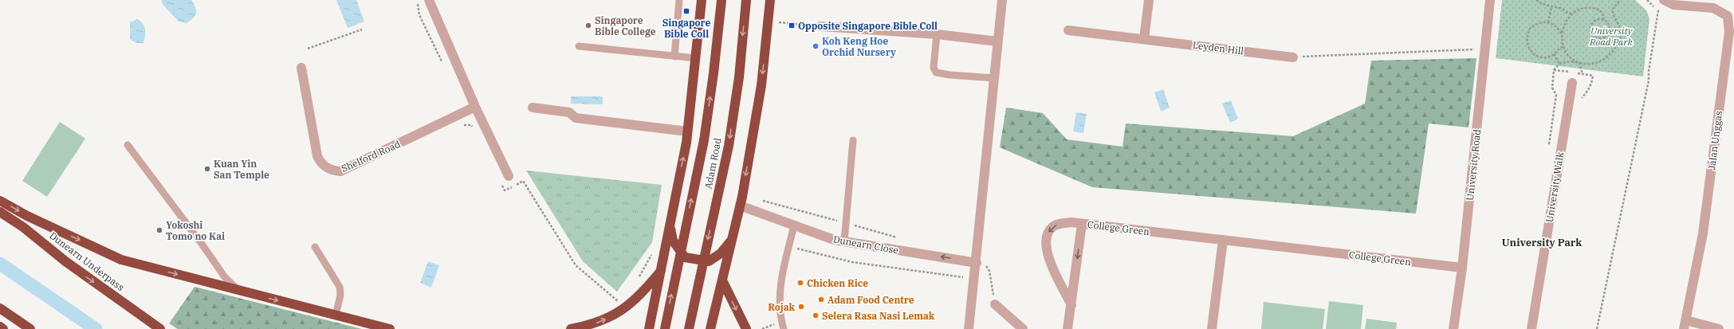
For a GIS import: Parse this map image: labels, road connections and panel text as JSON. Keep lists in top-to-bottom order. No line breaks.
{"streets":{"highway":["Adam Road","Dunearn Underpass"],"street":["Leyden Hill","Jalan Unggas","Shelford Road","University Road","University Walk","College Green","Dunearn Close"]},"crossings":[["University Road","College Green"]],"one_way":["Dunearn Close"],"districts":["University Park"],"parks":["University Road Park"],"places":{"transit":["Singapore Bible Coll","Opposite Singapore Bible Coll"],"other":["Singapore Bible College","Koh Keng Hoe Orchid Nursery","Kuan Yin San Temple","Yokoshi Tomo no Kai","Chicken Rice","Adam Food Centre","Rojak","Selera Rasa Nasi Lemak"]}}
